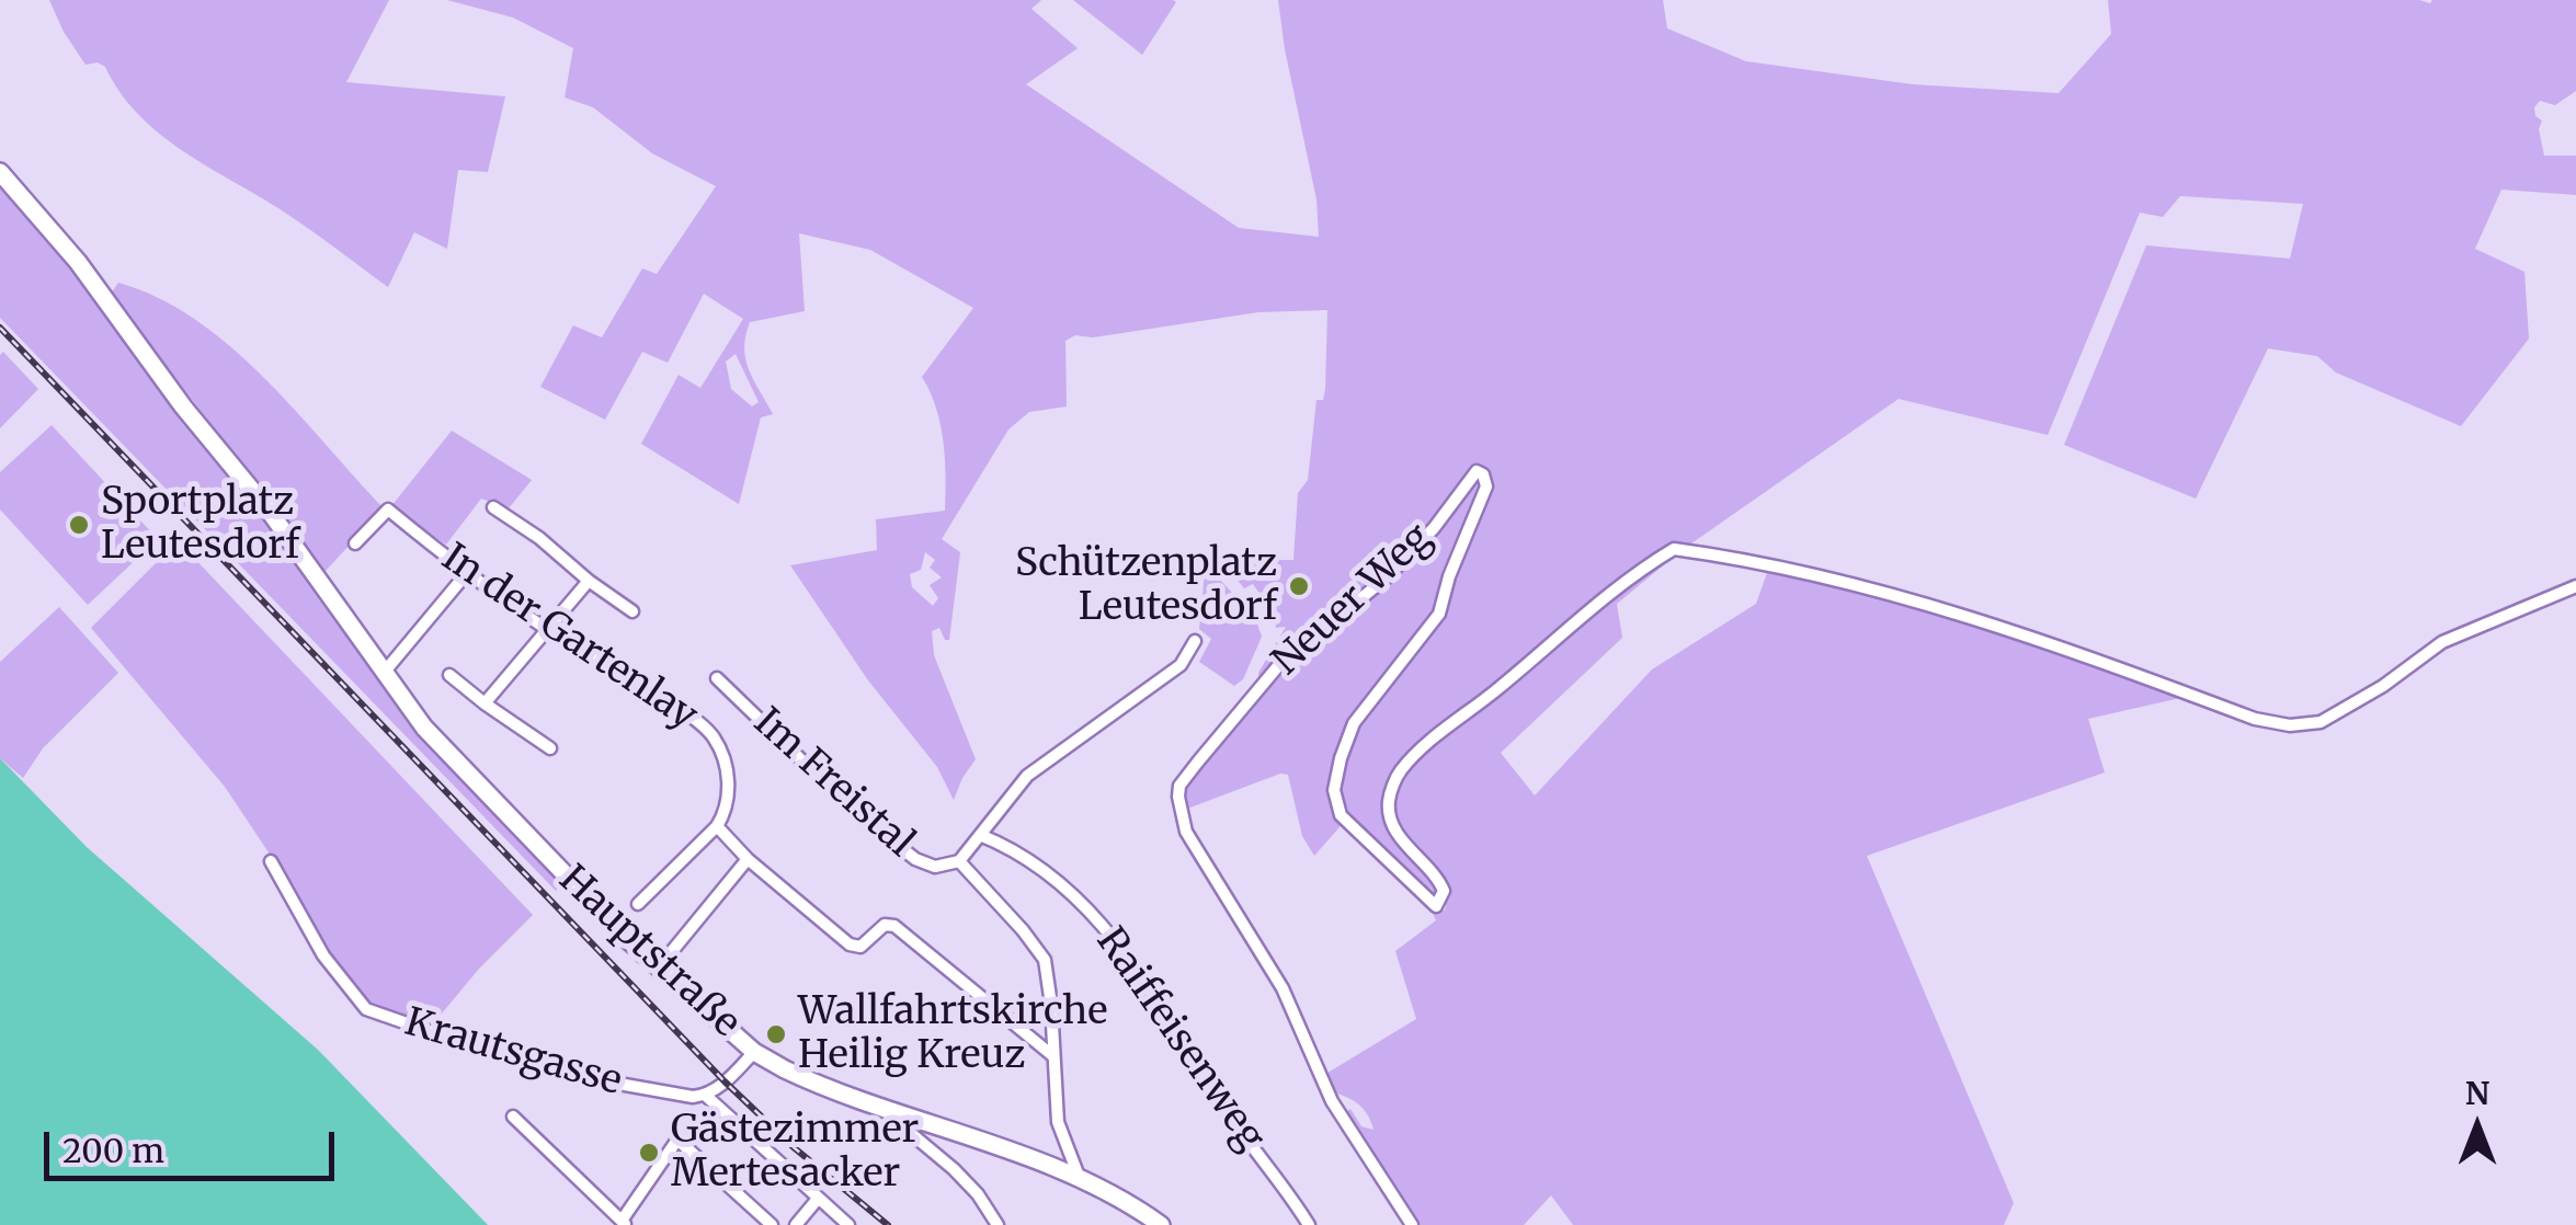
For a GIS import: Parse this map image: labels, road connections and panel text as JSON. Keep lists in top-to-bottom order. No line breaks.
{"streets":{"main road":["Hauptstraße"],"street":["Neuer Weg","In der Gartenlay","Im Freistal","Raiffeisenweg","Krautsgasse"]},"places":["Sportplatz Leutesdorf","Schützenplatz Leutesdorf","Wallfahrtskirche Heilig Kreuz","Gästezimmer Mertesacker"],"scale_bar":"200 m","north":"top"}
